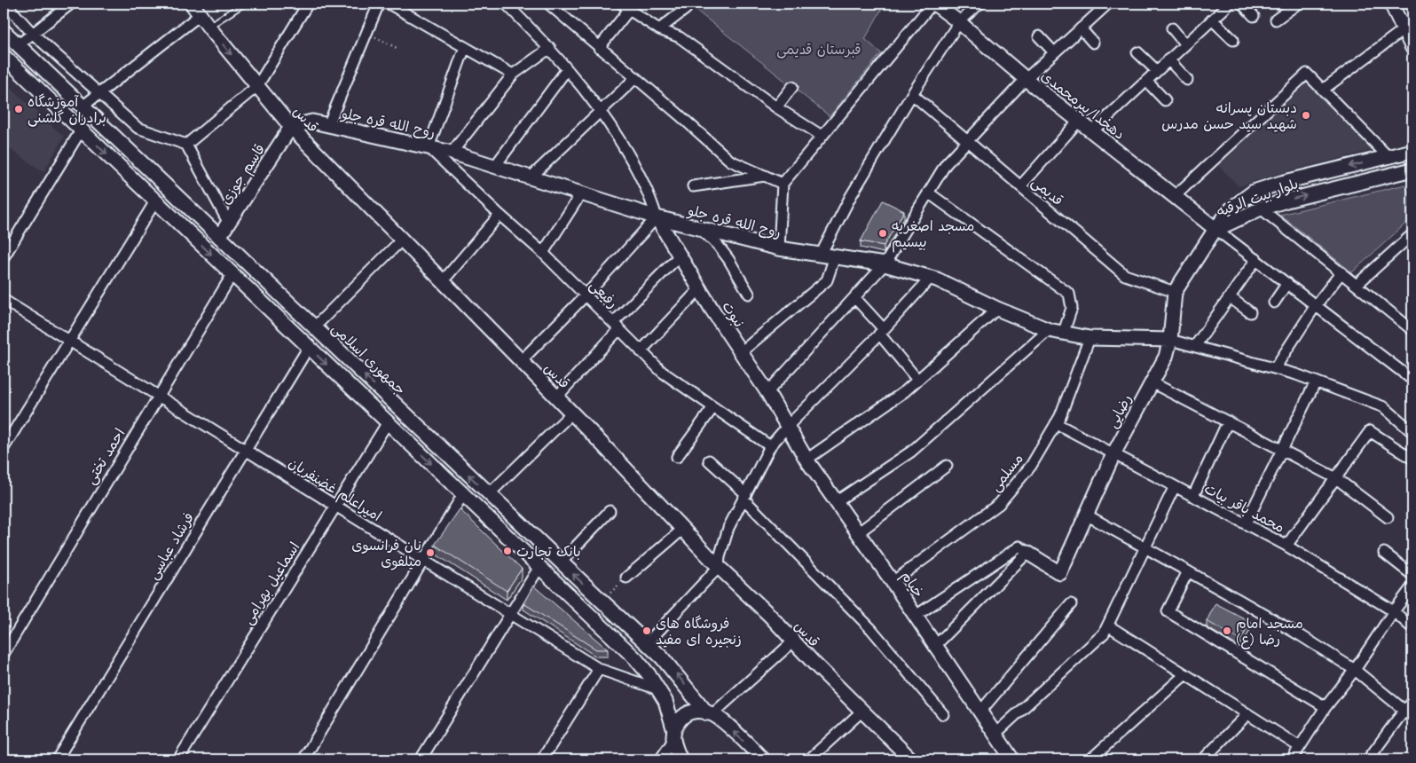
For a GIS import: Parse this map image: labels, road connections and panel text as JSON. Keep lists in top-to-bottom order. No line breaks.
{"streets":{"street":["دهخدا/پیرمحمدی","قدس","روح الله قره جلو","قاسم جوزی","قدیمی","بلوار بیت الرقیه","رفیعی","نبوت","جمهوری اسلامی","رضایی","احمد تختی","مسلمی","امیراعلم غضنفریان","محمد باقر بیات","فرشاد عباسی","اسماعیل بهرامی","خیام"]},"crossings":[["دهخدا/پیرمحمدی","بلوار بیت الرقیه"],["دهخدا/پیرمحمدی","رضایی"],["قدس","روح الله قره جلو"],["قدس","قاسم جوزی"],["روح الله قره جلو","قاسم جوزی"],["روح الله قره جلو","رفیعی"],["روح الله قره جلو","نبوت"],["روح الله قره جلو","رضایی"],["روح الله قره جلو","مسلمی"],["قاسم جوزی","جمهوری اسلامی"],["قدیمی","رضایی"],["بلوار بیت الرقیه","رضایی"],["نبوت","خیام"],["رضایی","محمد باقر بیات"],["احمد تختی","امیراعلم غضنفریان"],["مسلمی","محمد باقر بیات"],["مسلمی","خیام"],["امیراعلم غضنفریان","فرشاد عباسی"],["امیراعلم غضنفریان","اسماعیل بهرامی"]],"parks":["قبرستان قدیمى"],"places":["آموزشگاه برادران گلشنی","دبستان پسرانه شهید سید حسن مدرس","مسجد اصغریه بیسیم","بانک تجارت","نان فرانسوی میلفوی","فروشگاه های زنجیره ای مفید","مسجد امام رضا (ع)"]}
